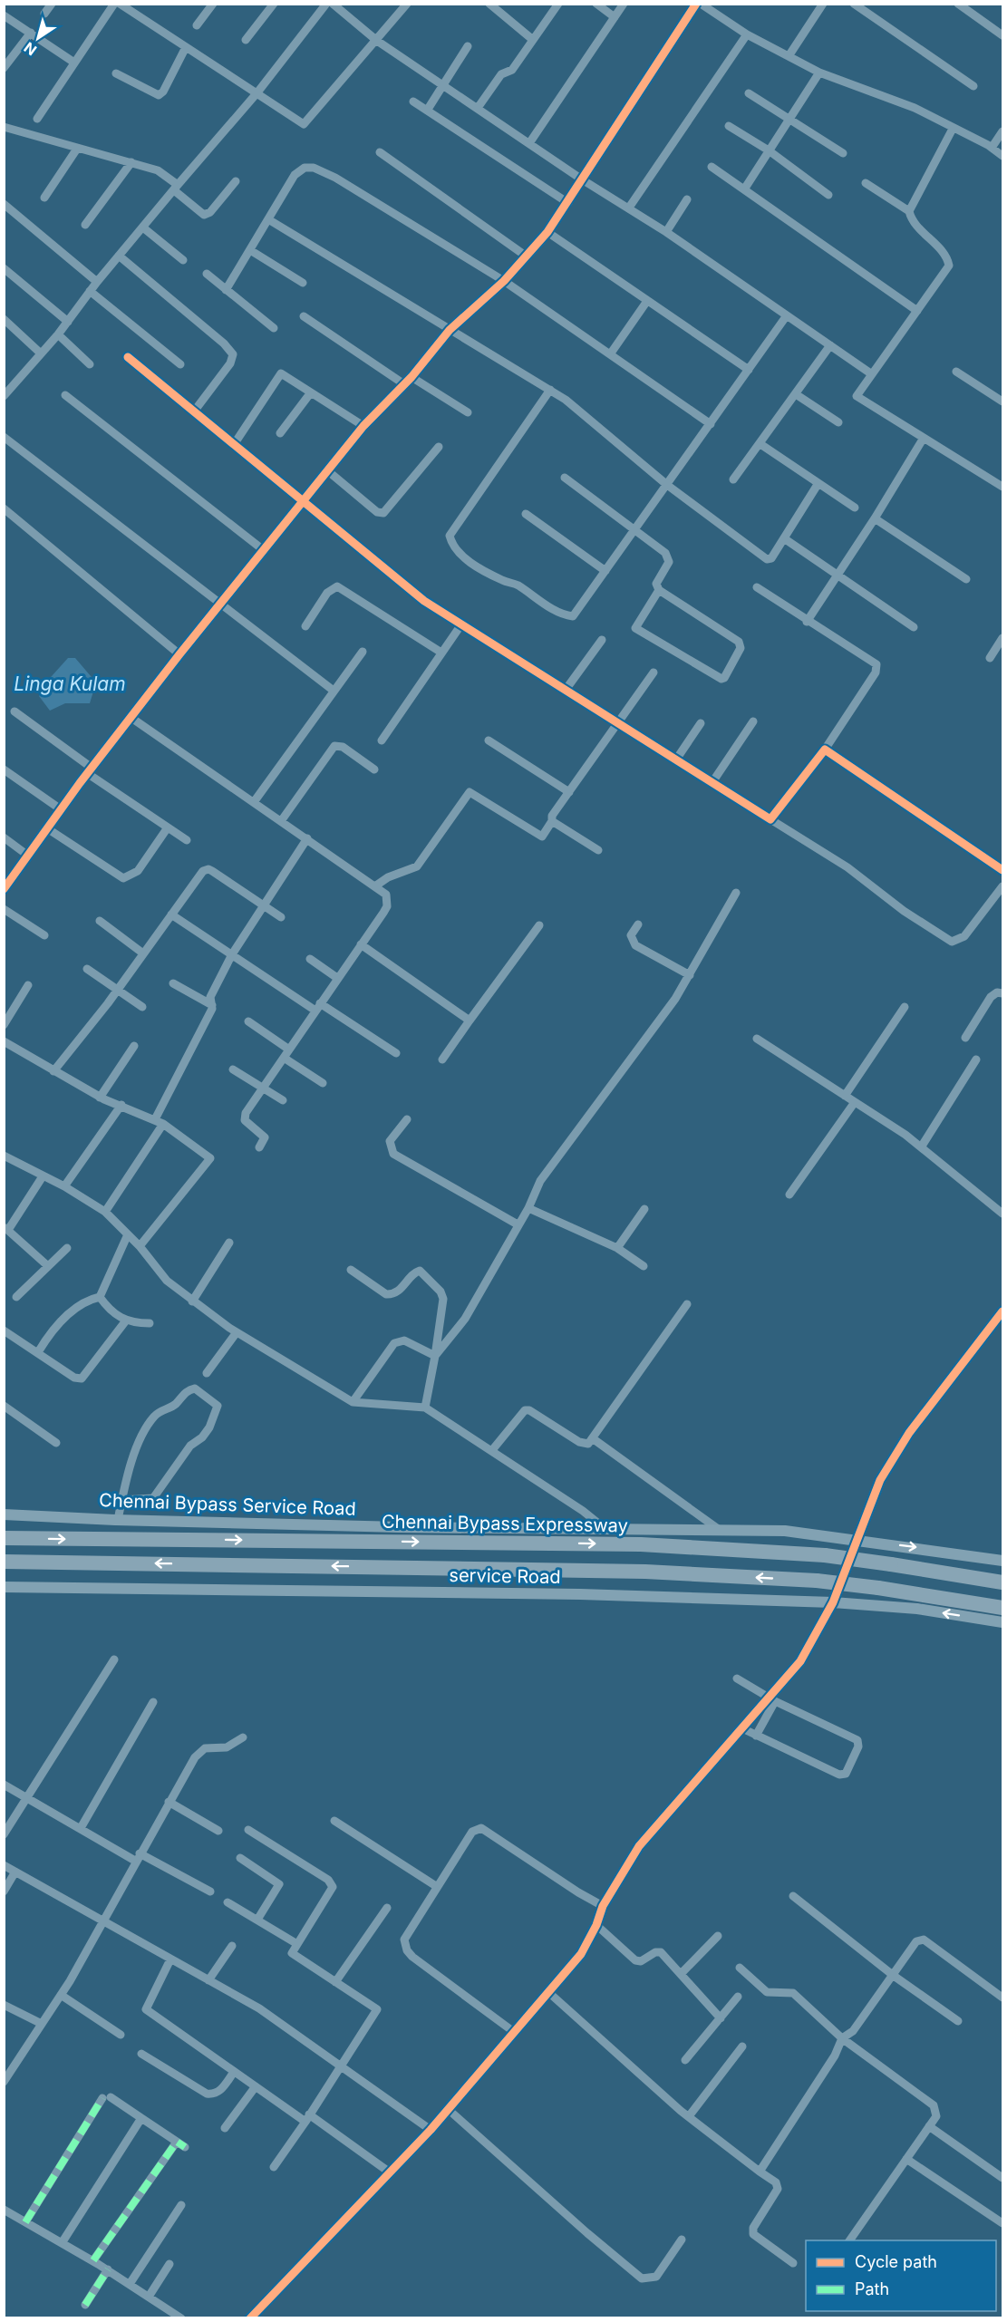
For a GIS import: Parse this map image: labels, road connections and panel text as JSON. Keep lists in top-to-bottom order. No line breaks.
{"streets":{"highway":["Chennai Bypass Expressway"],"street":["Chennai Bypass Service Road","service Road"]},"water":["Linga Kulam"],"legend":["Cycle path","Path"],"north":"bottom left"}
